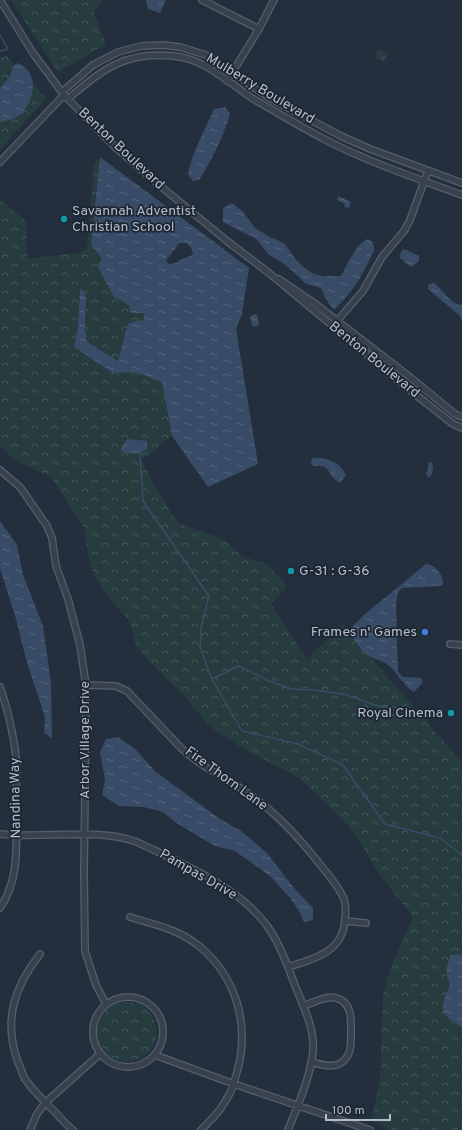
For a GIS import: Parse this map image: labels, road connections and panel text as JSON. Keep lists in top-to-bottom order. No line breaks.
{"streets":{"street":["Mulberry Boulevard","Benton Boulevard","Arbor Village Drive","Fire Thorn Lane","Nandina Way","Pampas Drive"]},"crossings":[["Mulberry Boulevard","Benton Boulevard"],["Arbor Village Drive","Fire Thorn Lane"],["Arbor Village Drive","Pampas Drive"],["Fire Thorn Lane","Pampas Drive"],["Nandina Way","Pampas Drive"]],"places":["Savannah Adventist Christian School","G-31 : G-36","Frames n' Games","Royal Cinema"],"scale_bar":"100 m"}
